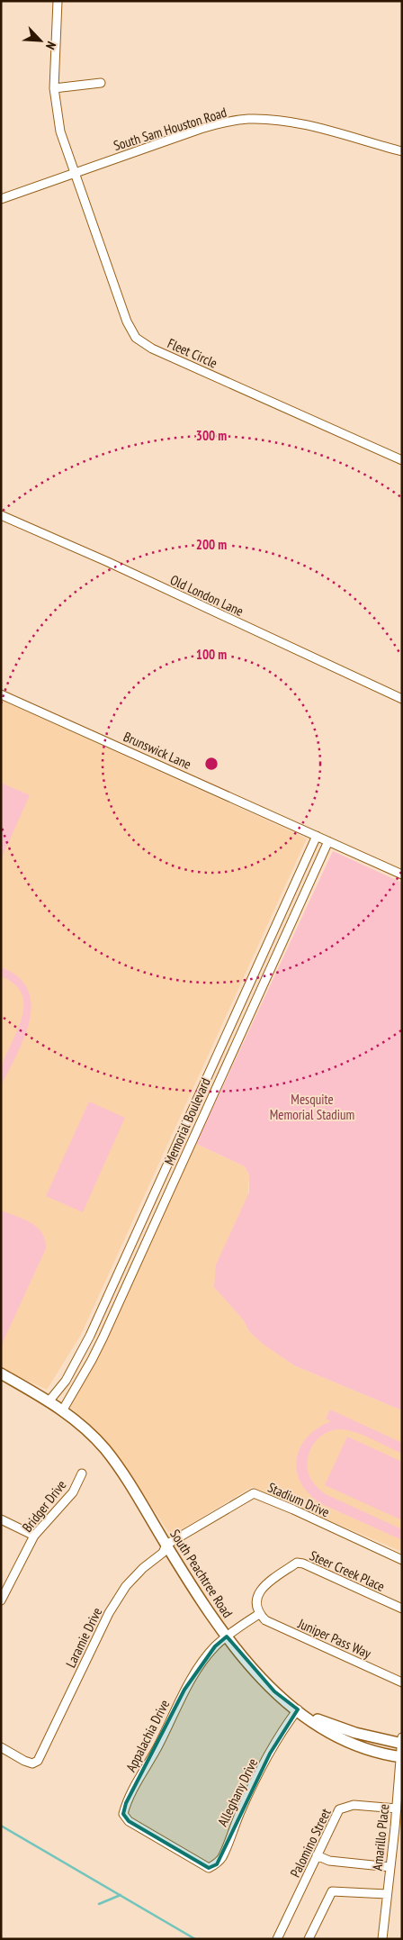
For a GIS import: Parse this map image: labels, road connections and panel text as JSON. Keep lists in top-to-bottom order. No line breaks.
{"streets":{"main road":["South Peachtree Road"],"street":["South Sam Houston Road","Fleet Circle","Old London Lane","Brunswick Lane","Memorial Boulevard","Stadium Drive","Bridger Drive","Steer Creek Place","Laramie Drive","Juniper Pass Way","Appalachia Drive","Alleghany Drive","Amarillo Place","Palomino Street"]},"crossings":[["South Sam Houston Road","Fleet Circle"],["Brunswick Lane","Memorial Boulevard"],["Memorial Boulevard","South Peachtree Road"],["Stadium Drive","South Peachtree Road"],["Stadium Drive","Laramie Drive"],["Steer Creek Place","Juniper Pass Way"],["Steer Creek Place","Appalachia Drive"],["South Peachtree Road","Laramie Drive"],["South Peachtree Road","Appalachia Drive"],["South Peachtree Road","Alleghany Drive"],["South Peachtree Road","Amarillo Place"],["Juniper Pass Way","Appalachia Drive"],["Appalachia Drive","Alleghany Drive"],["Amarillo Place","Palomino Street"]],"parks":["Mesquite Memorial Stadium"],"north":"bottom right","rings":["300 m","200 m","100 m"]}
